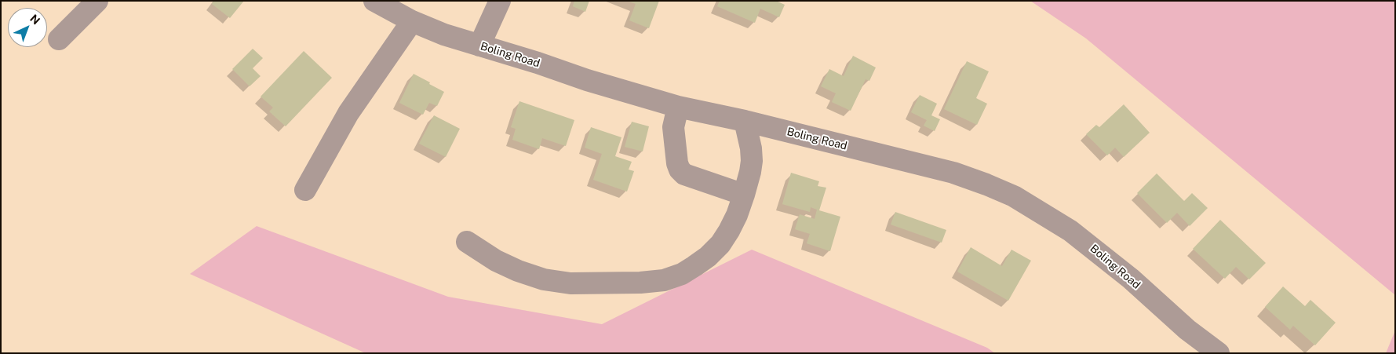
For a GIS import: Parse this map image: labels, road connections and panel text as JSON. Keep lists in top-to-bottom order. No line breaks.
{"streets":{"street":["Boling Road"]},"north":"top right"}
